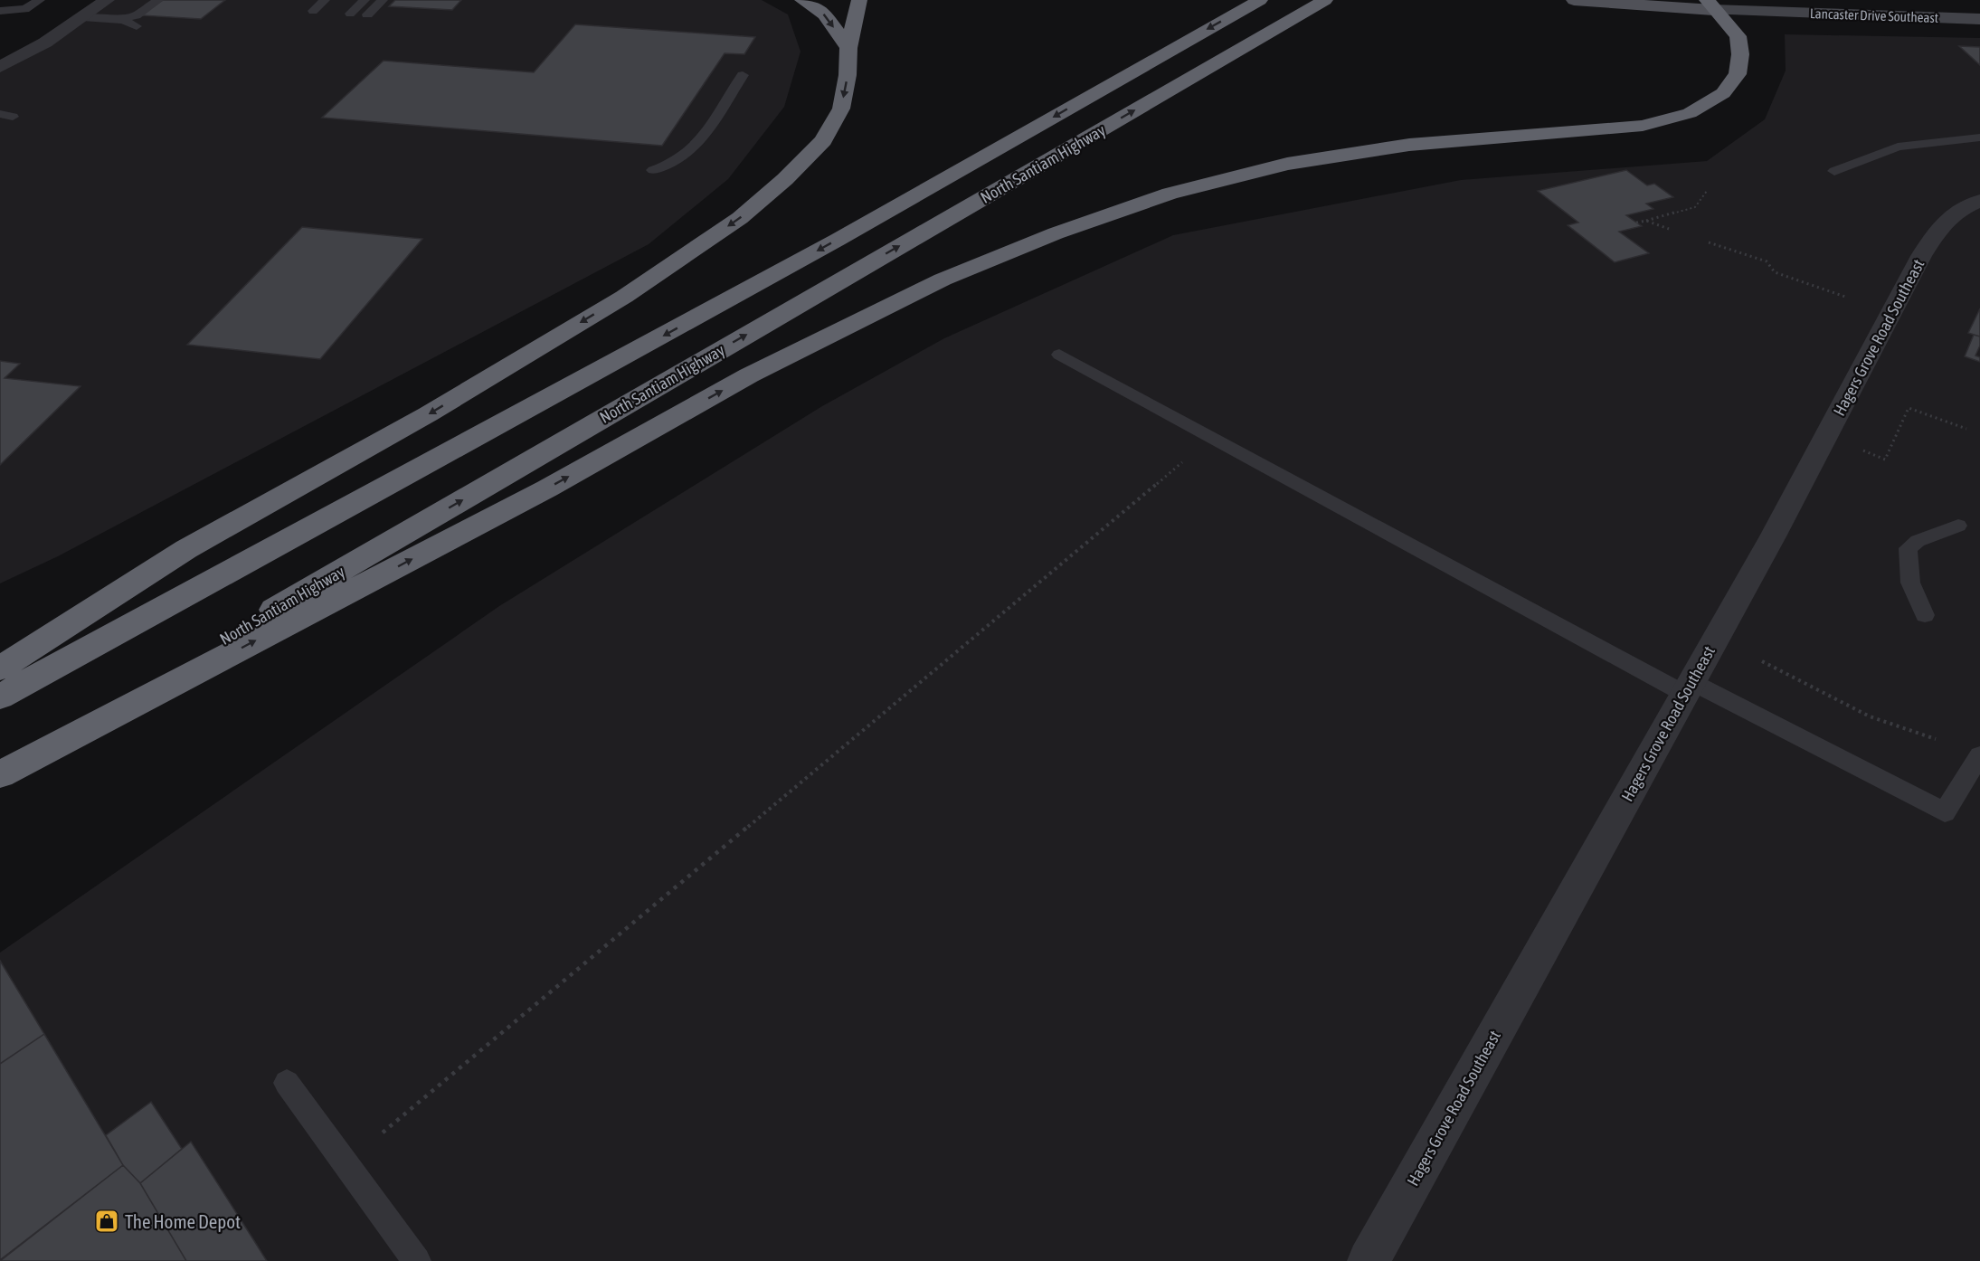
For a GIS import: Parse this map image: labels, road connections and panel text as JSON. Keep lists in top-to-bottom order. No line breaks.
{"streets":{"highway":["North Santiam Highway"],"main road":["Lancaster Drive Southeast"],"street":["Hagers Grove Road Southeast"]},"places":{"shop":["The Home Depot"]}}
